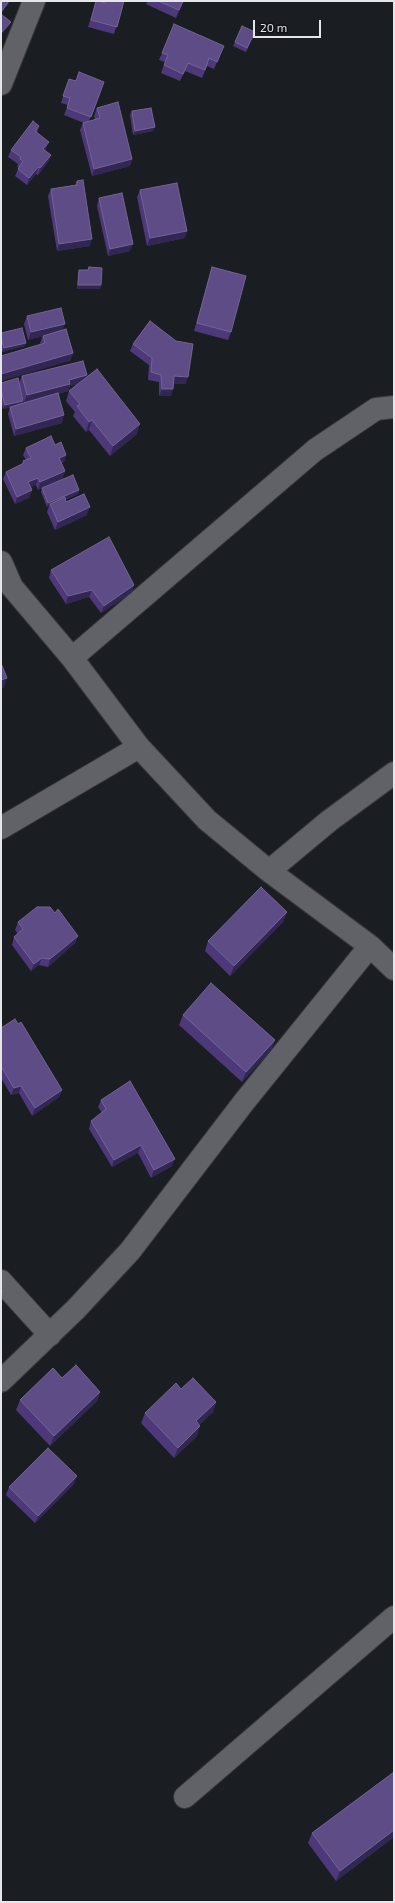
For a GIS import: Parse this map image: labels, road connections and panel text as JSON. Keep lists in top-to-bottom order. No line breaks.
{"scale_bar":"20 m"}
